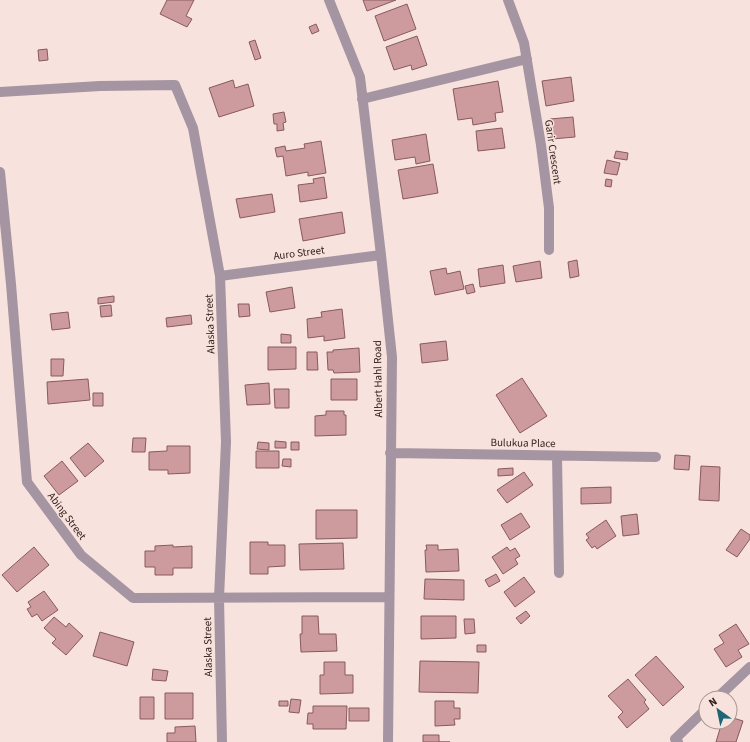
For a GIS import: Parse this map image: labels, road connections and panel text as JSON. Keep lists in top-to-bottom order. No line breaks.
{"streets":{"street":["Garir Crescent","Auro Street","Alaska Street","Albert Hahl Road","Bulukua Place","Abing Street"]},"crossings":[["Auro Street","Alaska Street"],["Auro Street","Albert Hahl Road"],["Alaska Street","Abing Street"],["Albert Hahl Road","Bulukua Place"],["Albert Hahl Road","Abing Street"]],"north":"top left"}
